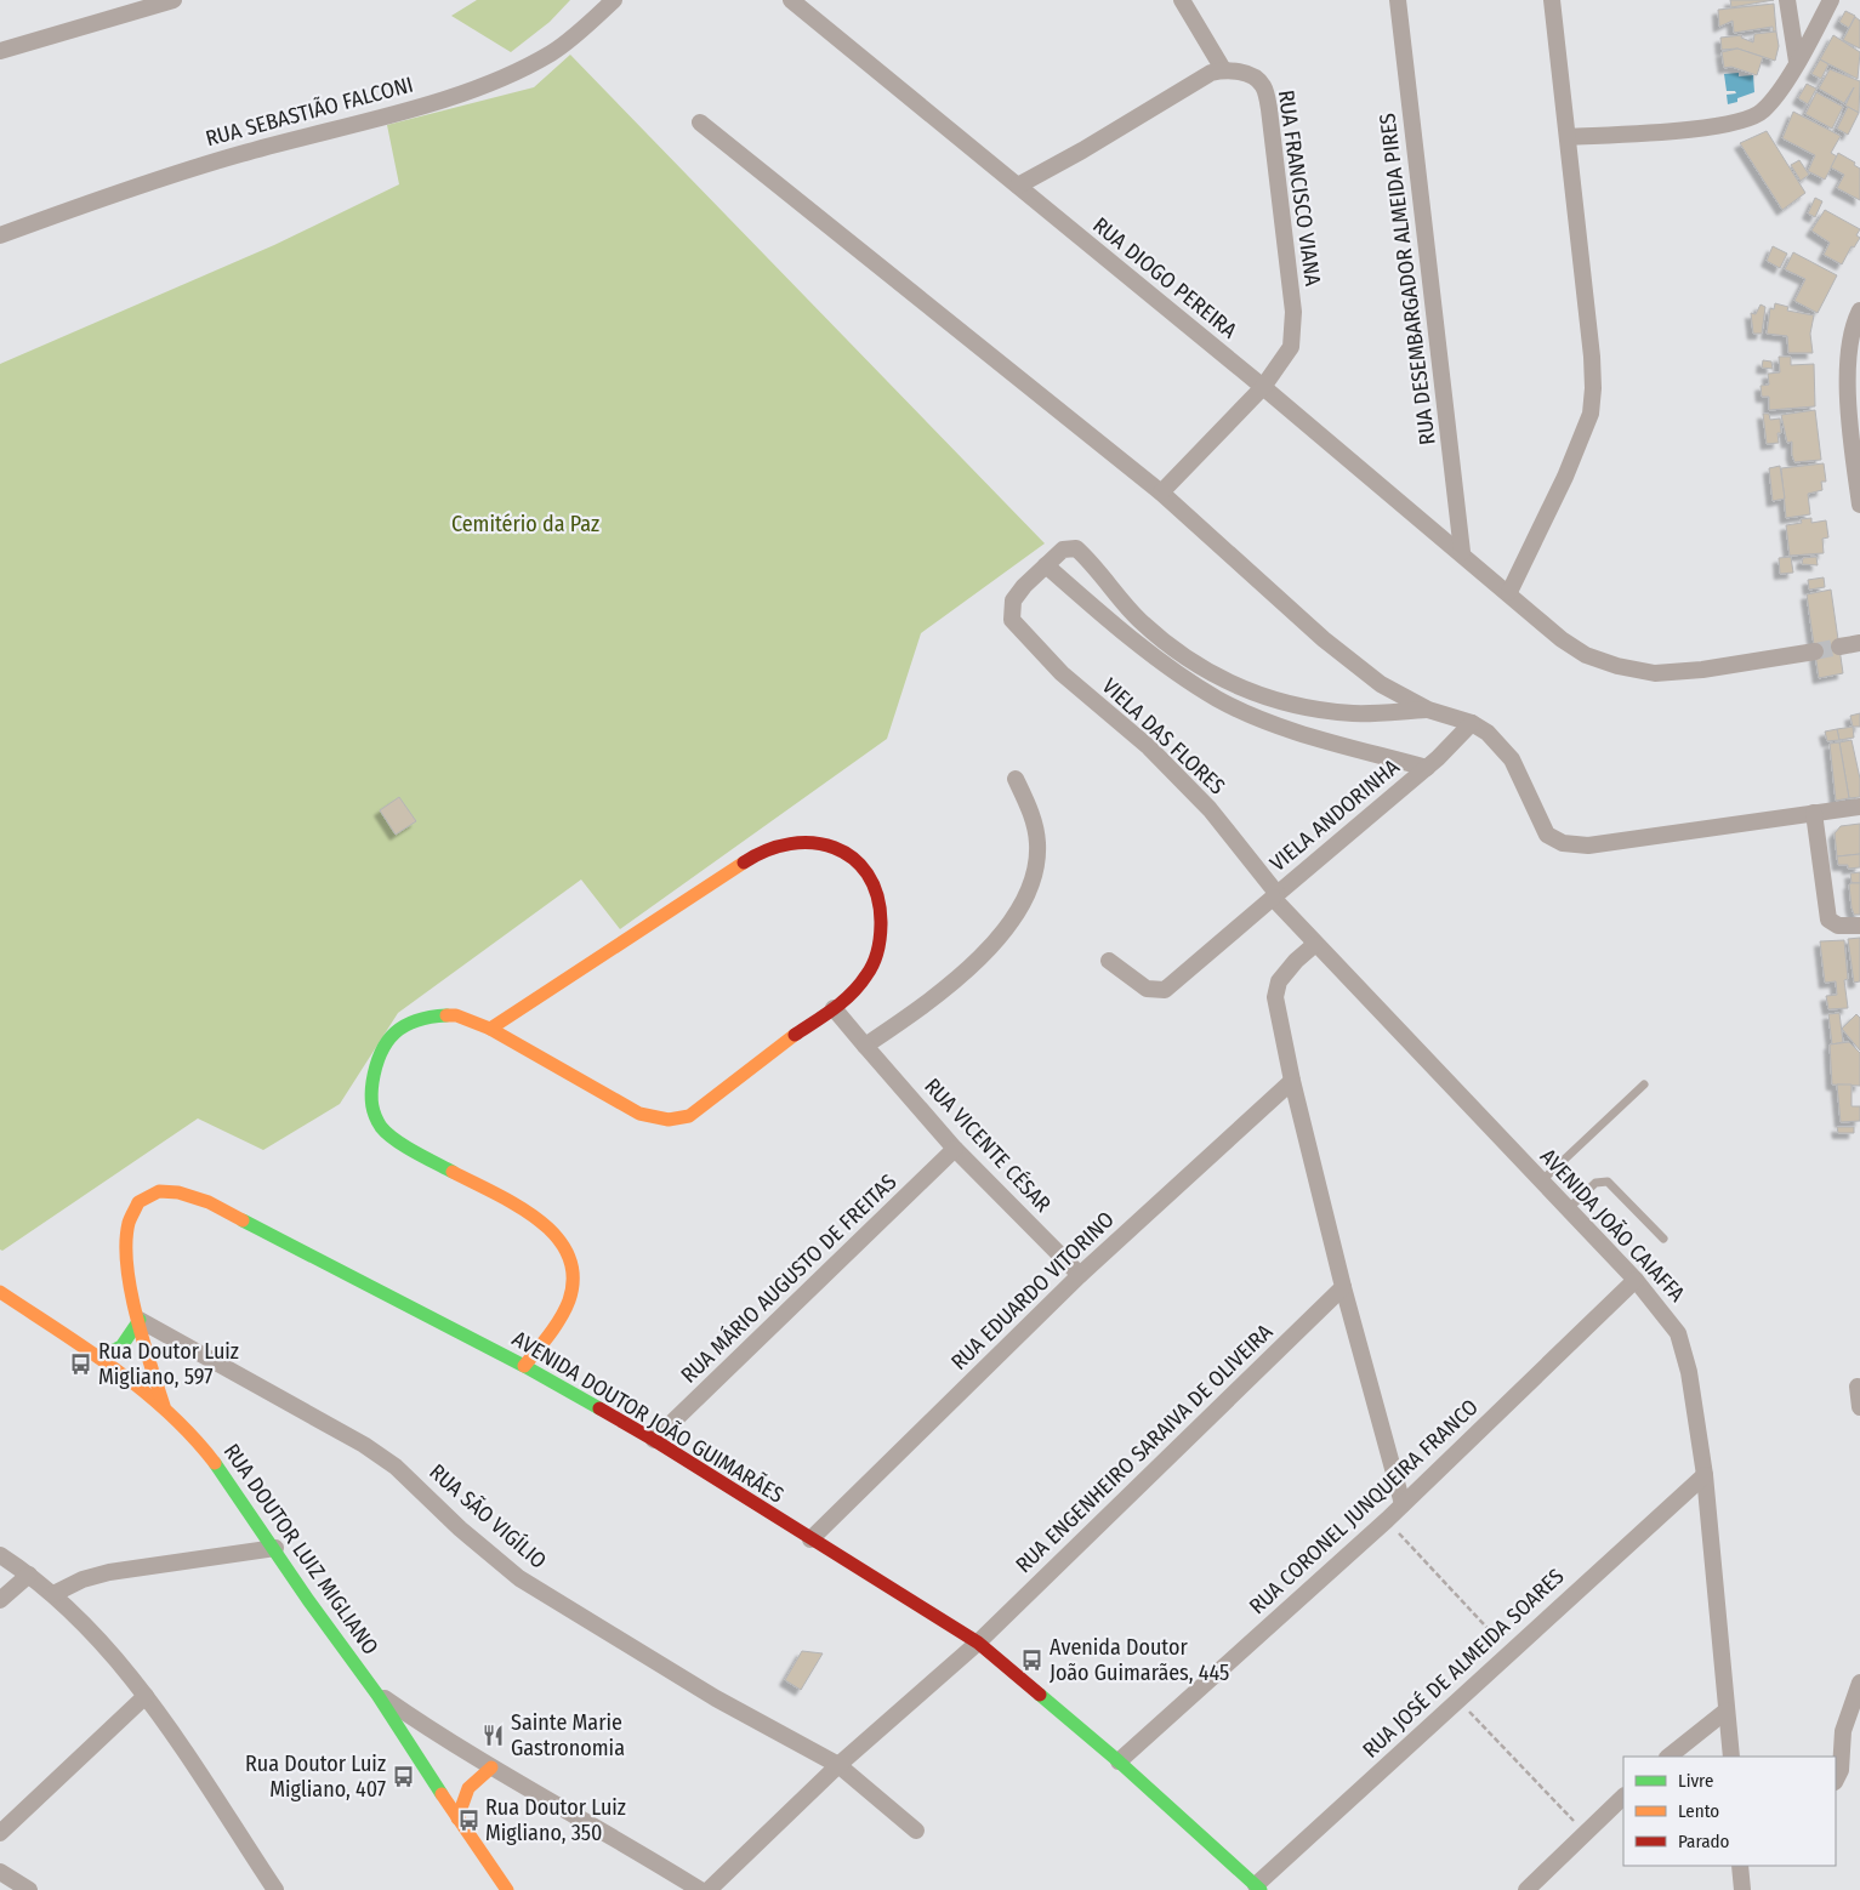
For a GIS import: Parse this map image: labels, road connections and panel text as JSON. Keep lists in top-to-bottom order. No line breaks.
{"streets":{"street":["RUA SEBASTIÃO FALCONI","RUA FRANCISCO VIANA","RUA DIOGO PEREIRA","RUA DESEMBARGADOR ALMEIDA PIRES","VIELA DAS FLORES","VIELA ANDORINHA","RUA VICENTE CÉSAR","AVENIDA JOÃO CAIAFFA","RUA MÁRIO AUGUSTO DE FREITAS","RUA EDUARDO VITORINO","AVENIDA DOUTOR JOÃO GUIMARÃES","RUA ENGENHEIRO SARAIVA DE OLIVEIRA","RUA CORONEL JUNQUEIRA FRANCO","RUA SÃO VIGÍLIO","RUA DOUTOR LUIZ MIGLIANO","RUA JOSÉ DE ALMEIDA SOARES"]},"crossings":[["RUA FRANCISCO VIANA","RUA DIOGO PEREIRA"],["RUA DIOGO PEREIRA","RUA DESEMBARGADOR ALMEIDA PIRES"],["VIELA DAS FLORES","VIELA ANDORINHA"],["VIELA ANDORINHA","AVENIDA JOÃO CAIAFFA"],["RUA VICENTE CÉSAR","RUA MÁRIO AUGUSTO DE FREITAS"],["RUA VICENTE CÉSAR","RUA EDUARDO VITORINO"],["AVENIDA JOÃO CAIAFFA","RUA CORONEL JUNQUEIRA FRANCO"],["AVENIDA JOÃO CAIAFFA","RUA JOSÉ DE ALMEIDA SOARES"],["RUA MÁRIO AUGUSTO DE FREITAS","AVENIDA DOUTOR JOÃO GUIMARÃES"],["RUA EDUARDO VITORINO","AVENIDA DOUTOR JOÃO GUIMARÃES"],["AVENIDA DOUTOR JOÃO GUIMARÃES","RUA ENGENHEIRO SARAIVA DE OLIVEIRA"],["AVENIDA DOUTOR JOÃO GUIMARÃES","RUA CORONEL JUNQUEIRA FRANCO"],["AVENIDA DOUTOR JOÃO GUIMARÃES","RUA SÃO VIGÍLIO"],["AVENIDA DOUTOR JOÃO GUIMARÃES","RUA DOUTOR LUIZ MIGLIANO"],["AVENIDA DOUTOR JOÃO GUIMARÃES","RUA JOSÉ DE ALMEIDA SOARES"],["RUA ENGENHEIRO SARAIVA DE OLIVEIRA","RUA SÃO VIGÍLIO"]],"parks":["Cemitério da Paz"],"places":{"bus stop":["Rua Doutor Luiz Migliano, 597","Avenida Doutor João Guimarães, 445","Rua Doutor Luiz Migliano, 407","Rua Doutor Luiz Migliano, 350"],"restaurant":["Sainte Marie Gastronomia"]},"legend":["Livre","Lento","Parado"]}
